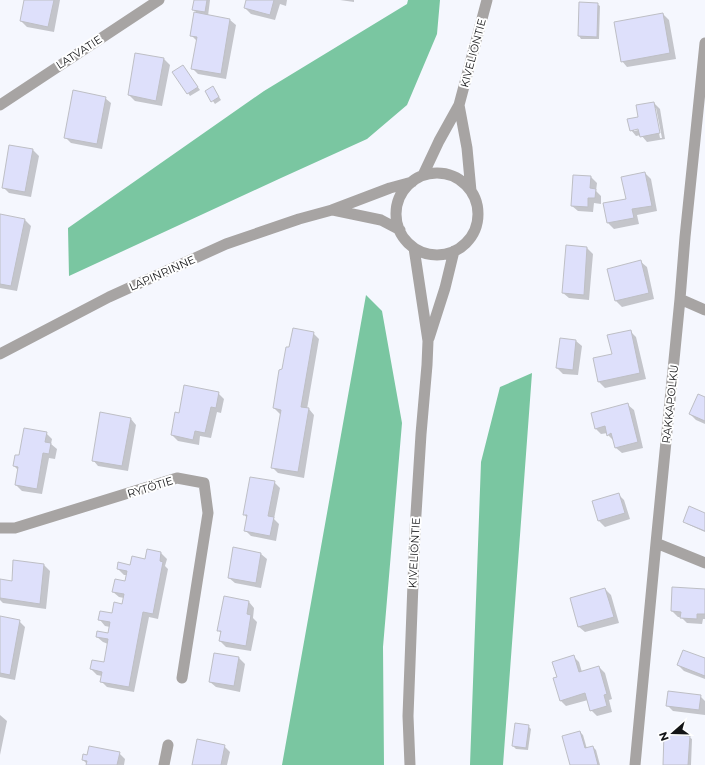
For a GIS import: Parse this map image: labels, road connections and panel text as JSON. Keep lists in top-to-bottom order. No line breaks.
{"streets":{"street":["LATVATIE","KIVELIÖNTIE","LAPINRINNE","RAKKAPOLKU","RYTÖTIE"]},"crossings":[["KIVELIÖNTIE","LAPINRINNE"]],"north":"left"}
